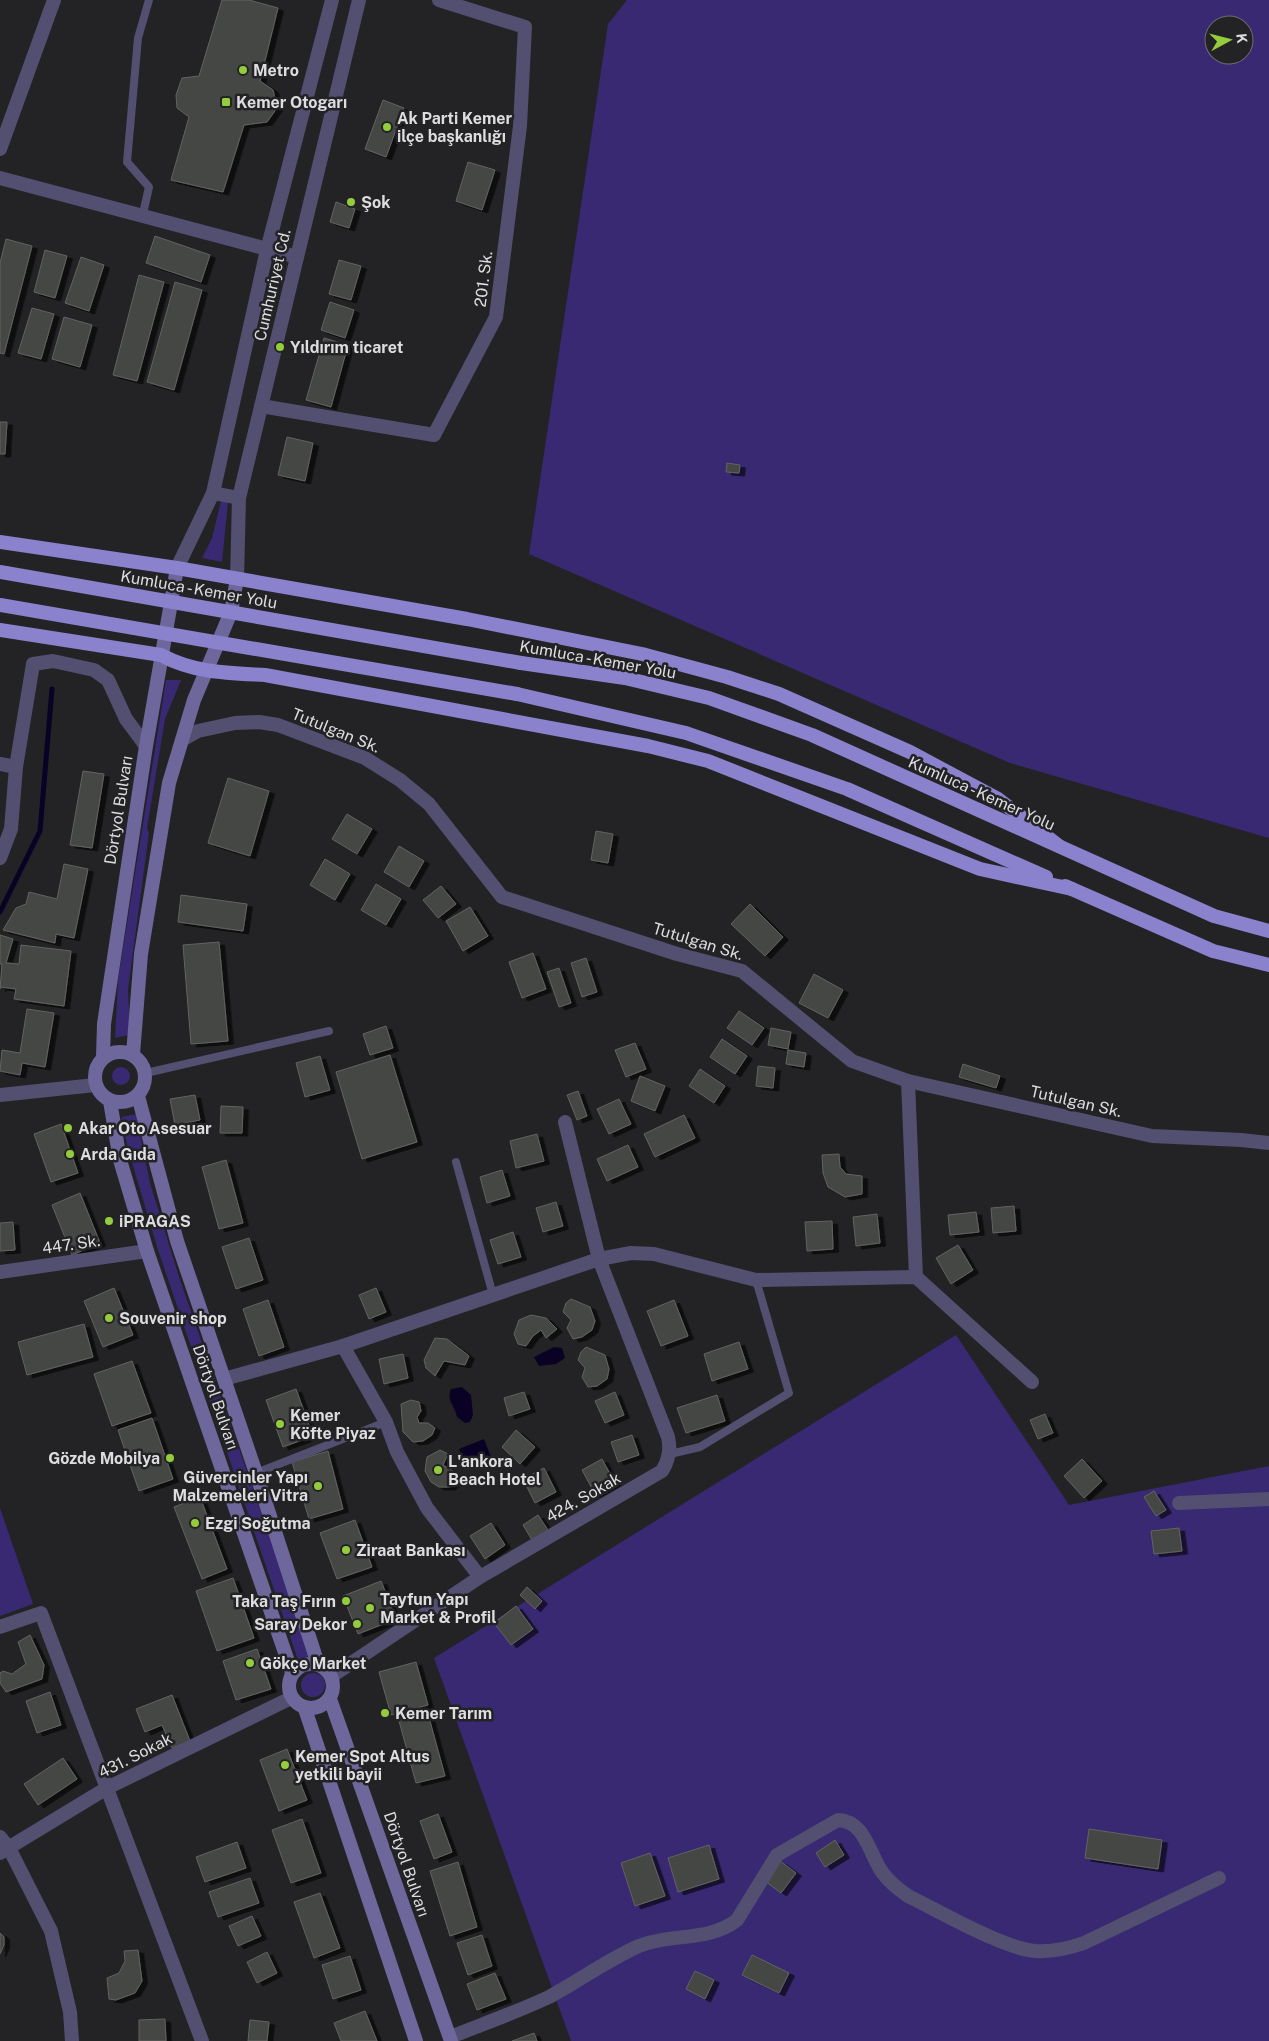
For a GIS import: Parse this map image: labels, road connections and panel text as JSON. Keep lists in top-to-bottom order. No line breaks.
{"streets":{"highway":["Kumluca - Kemer Yolu"],"main road":["Dörtyol Bulvarı"],"street":["201. Sk.","Cumhuriyet Cd.","Tutulgan Sk.","447. Sk.","424. Sokak","431. Sokak"]},"crossings":[["201. Sk.","Cumhuriyet Cd."],["Cumhuriyet Cd.","Dörtyol Bulvarı"],["Dörtyol Bulvarı","447. Sk."],["Dörtyol Bulvarı","424. Sokak"],["Dörtyol Bulvarı","431. Sokak"],["424. Sokak","431. Sokak"]],"places":{"other":["Metro","Ak Parti Kemer ilçe başkanlığı","Şok","Yıldırım ticaret","Akar Oto Asesuar","Arda Gıda","iPRAGAS","Souvenir shop","Kemer Köfte Piyaz","Gözde Mobilya","L'ankora Beach Hotel","Güvercinler Yapı Malzemeleri Vitra","Ezgi Soğutma","Ziraat Bankası","Taka Taş Fırın","Tayfun Yapı Market & Profil","Saray Dekor","Gökçe Market","Kemer Tarım","Kemer Spot Altus yetkili bayii"],"transit":["Kemer Otogarı"]},"north":"right"}
